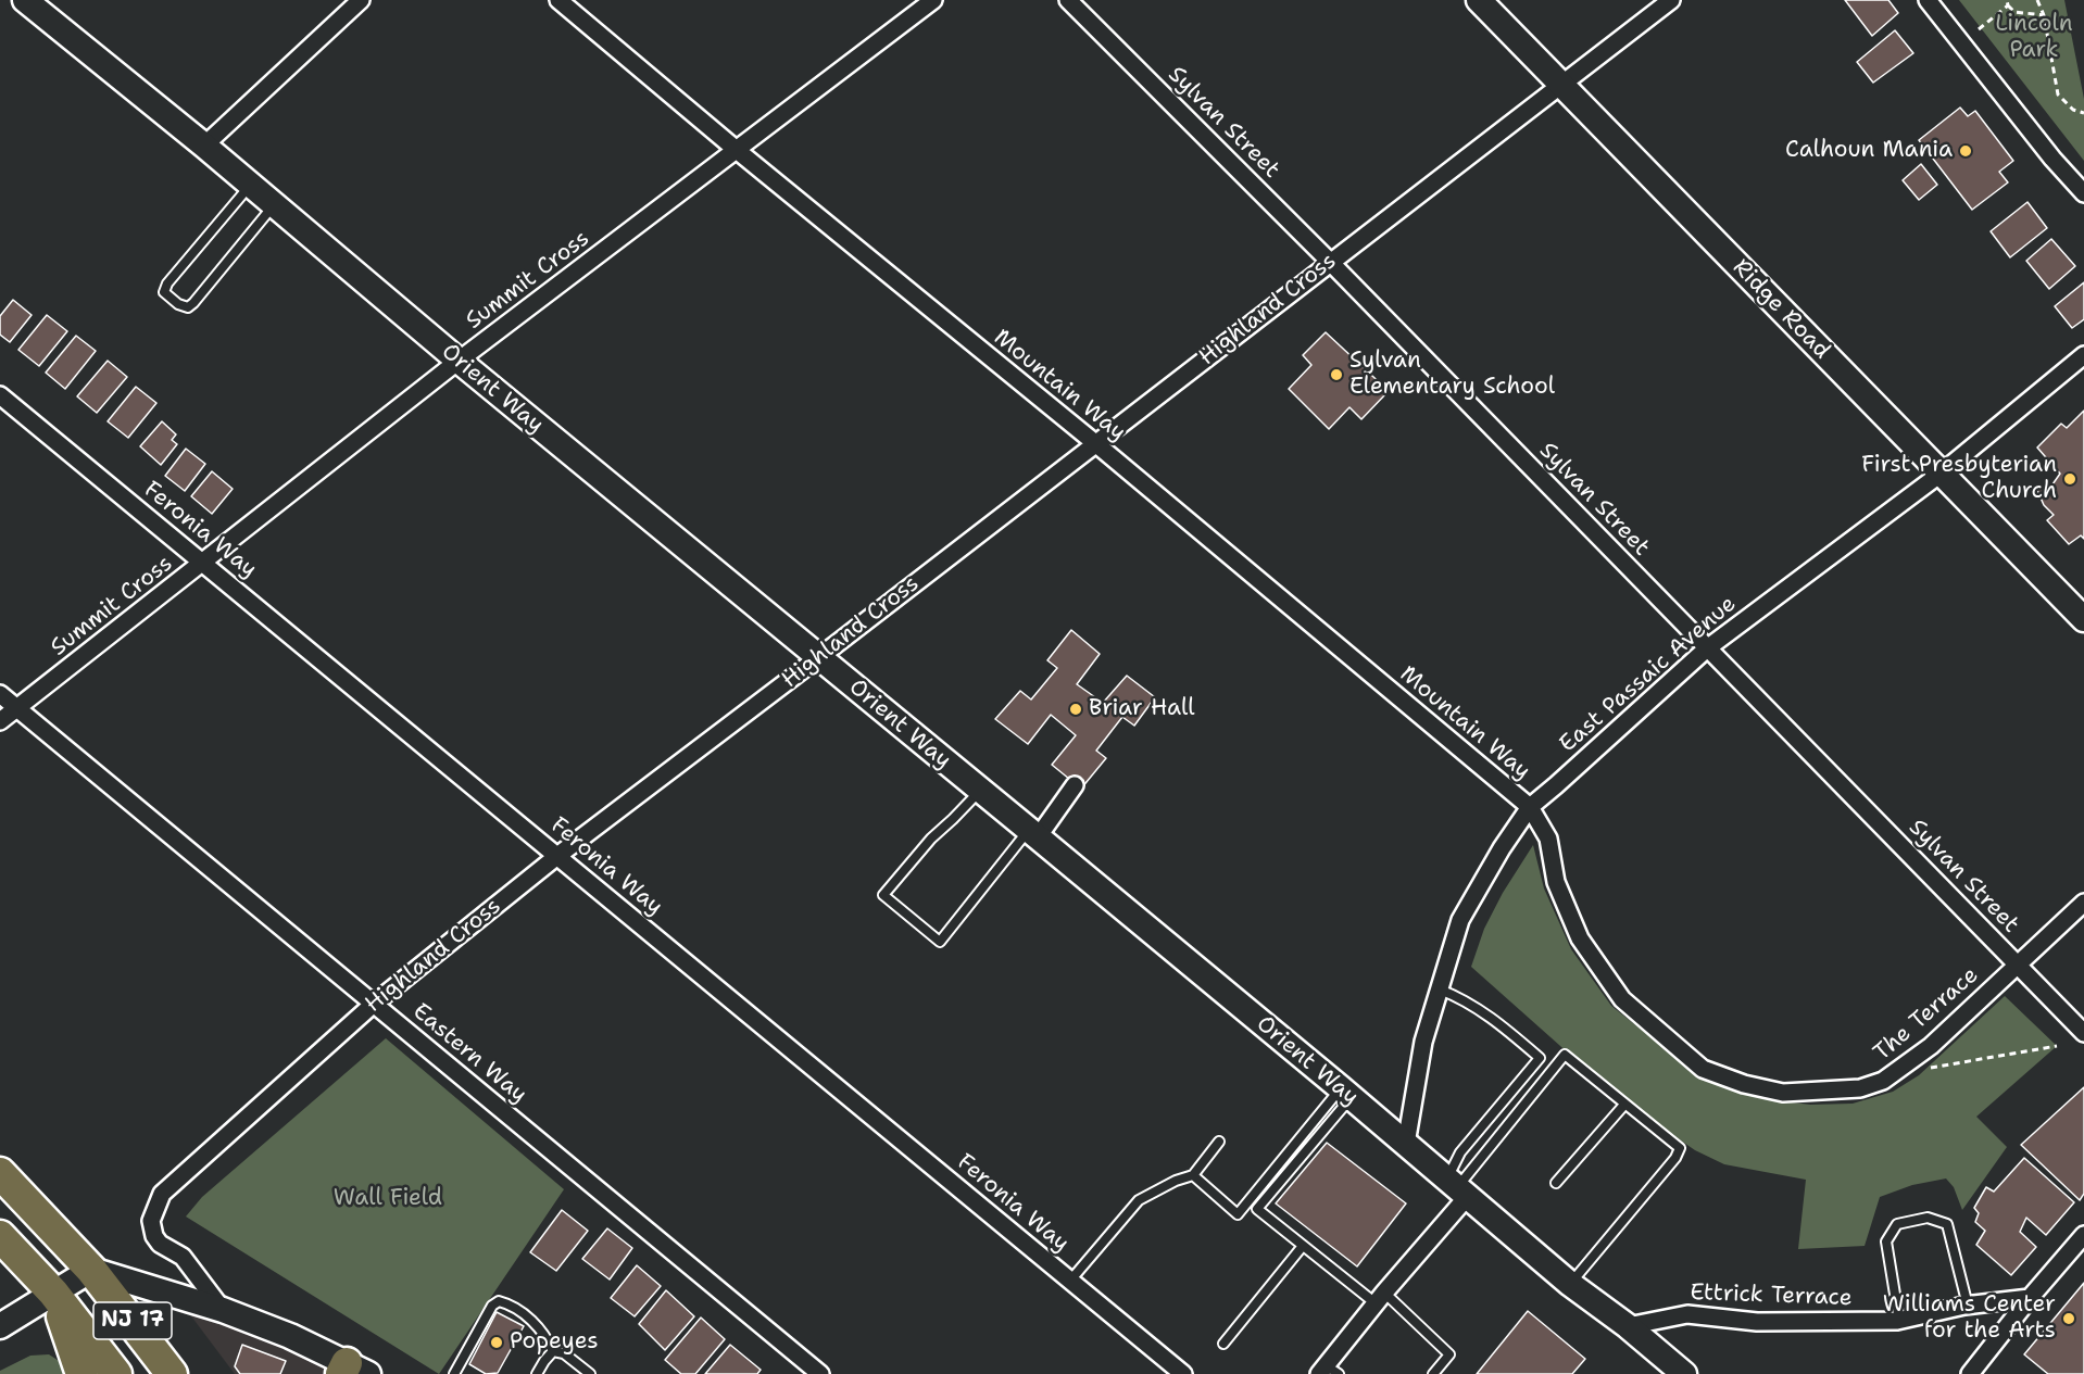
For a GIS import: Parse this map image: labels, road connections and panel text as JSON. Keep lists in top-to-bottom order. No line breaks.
{"streets":{"highway":["NJ 17"],"street":["Sylvan Street","Summit Cross","Highland Cross","Ridge Road","Mountain Way","Orient Way","Feronia Way","East Passaic Avenue","The Terrace","Eastern Way","Ettrick Terrace"]},"crossings":[["Sylvan Street","Highland Cross"],["Sylvan Street","East Passaic Avenue"],["Sylvan Street","The Terrace"],["Summit Cross","Mountain Way"],["Summit Cross","Orient Way"],["Summit Cross","Feronia Way"],["Summit Cross","Eastern Way"],["Highland Cross","Ridge Road"],["Highland Cross","Mountain Way"],["Highland Cross","Orient Way"],["Highland Cross","Feronia Way"],["Highland Cross","Eastern Way"],["Ridge Road","East Passaic Avenue"],["Mountain Way","East Passaic Avenue"],["Mountain Way","The Terrace"],["Orient Way","East Passaic Avenue"],["Orient Way","Ettrick Terrace"],["East Passaic Avenue","The Terrace"]],"parks":["Lincoln Park","Wall Field"],"places":["Calhoun Mania","Sylvan Elementary School","First Presbyterian Church","Briar Hall","Williams Center for the Arts","Popeyes"]}
